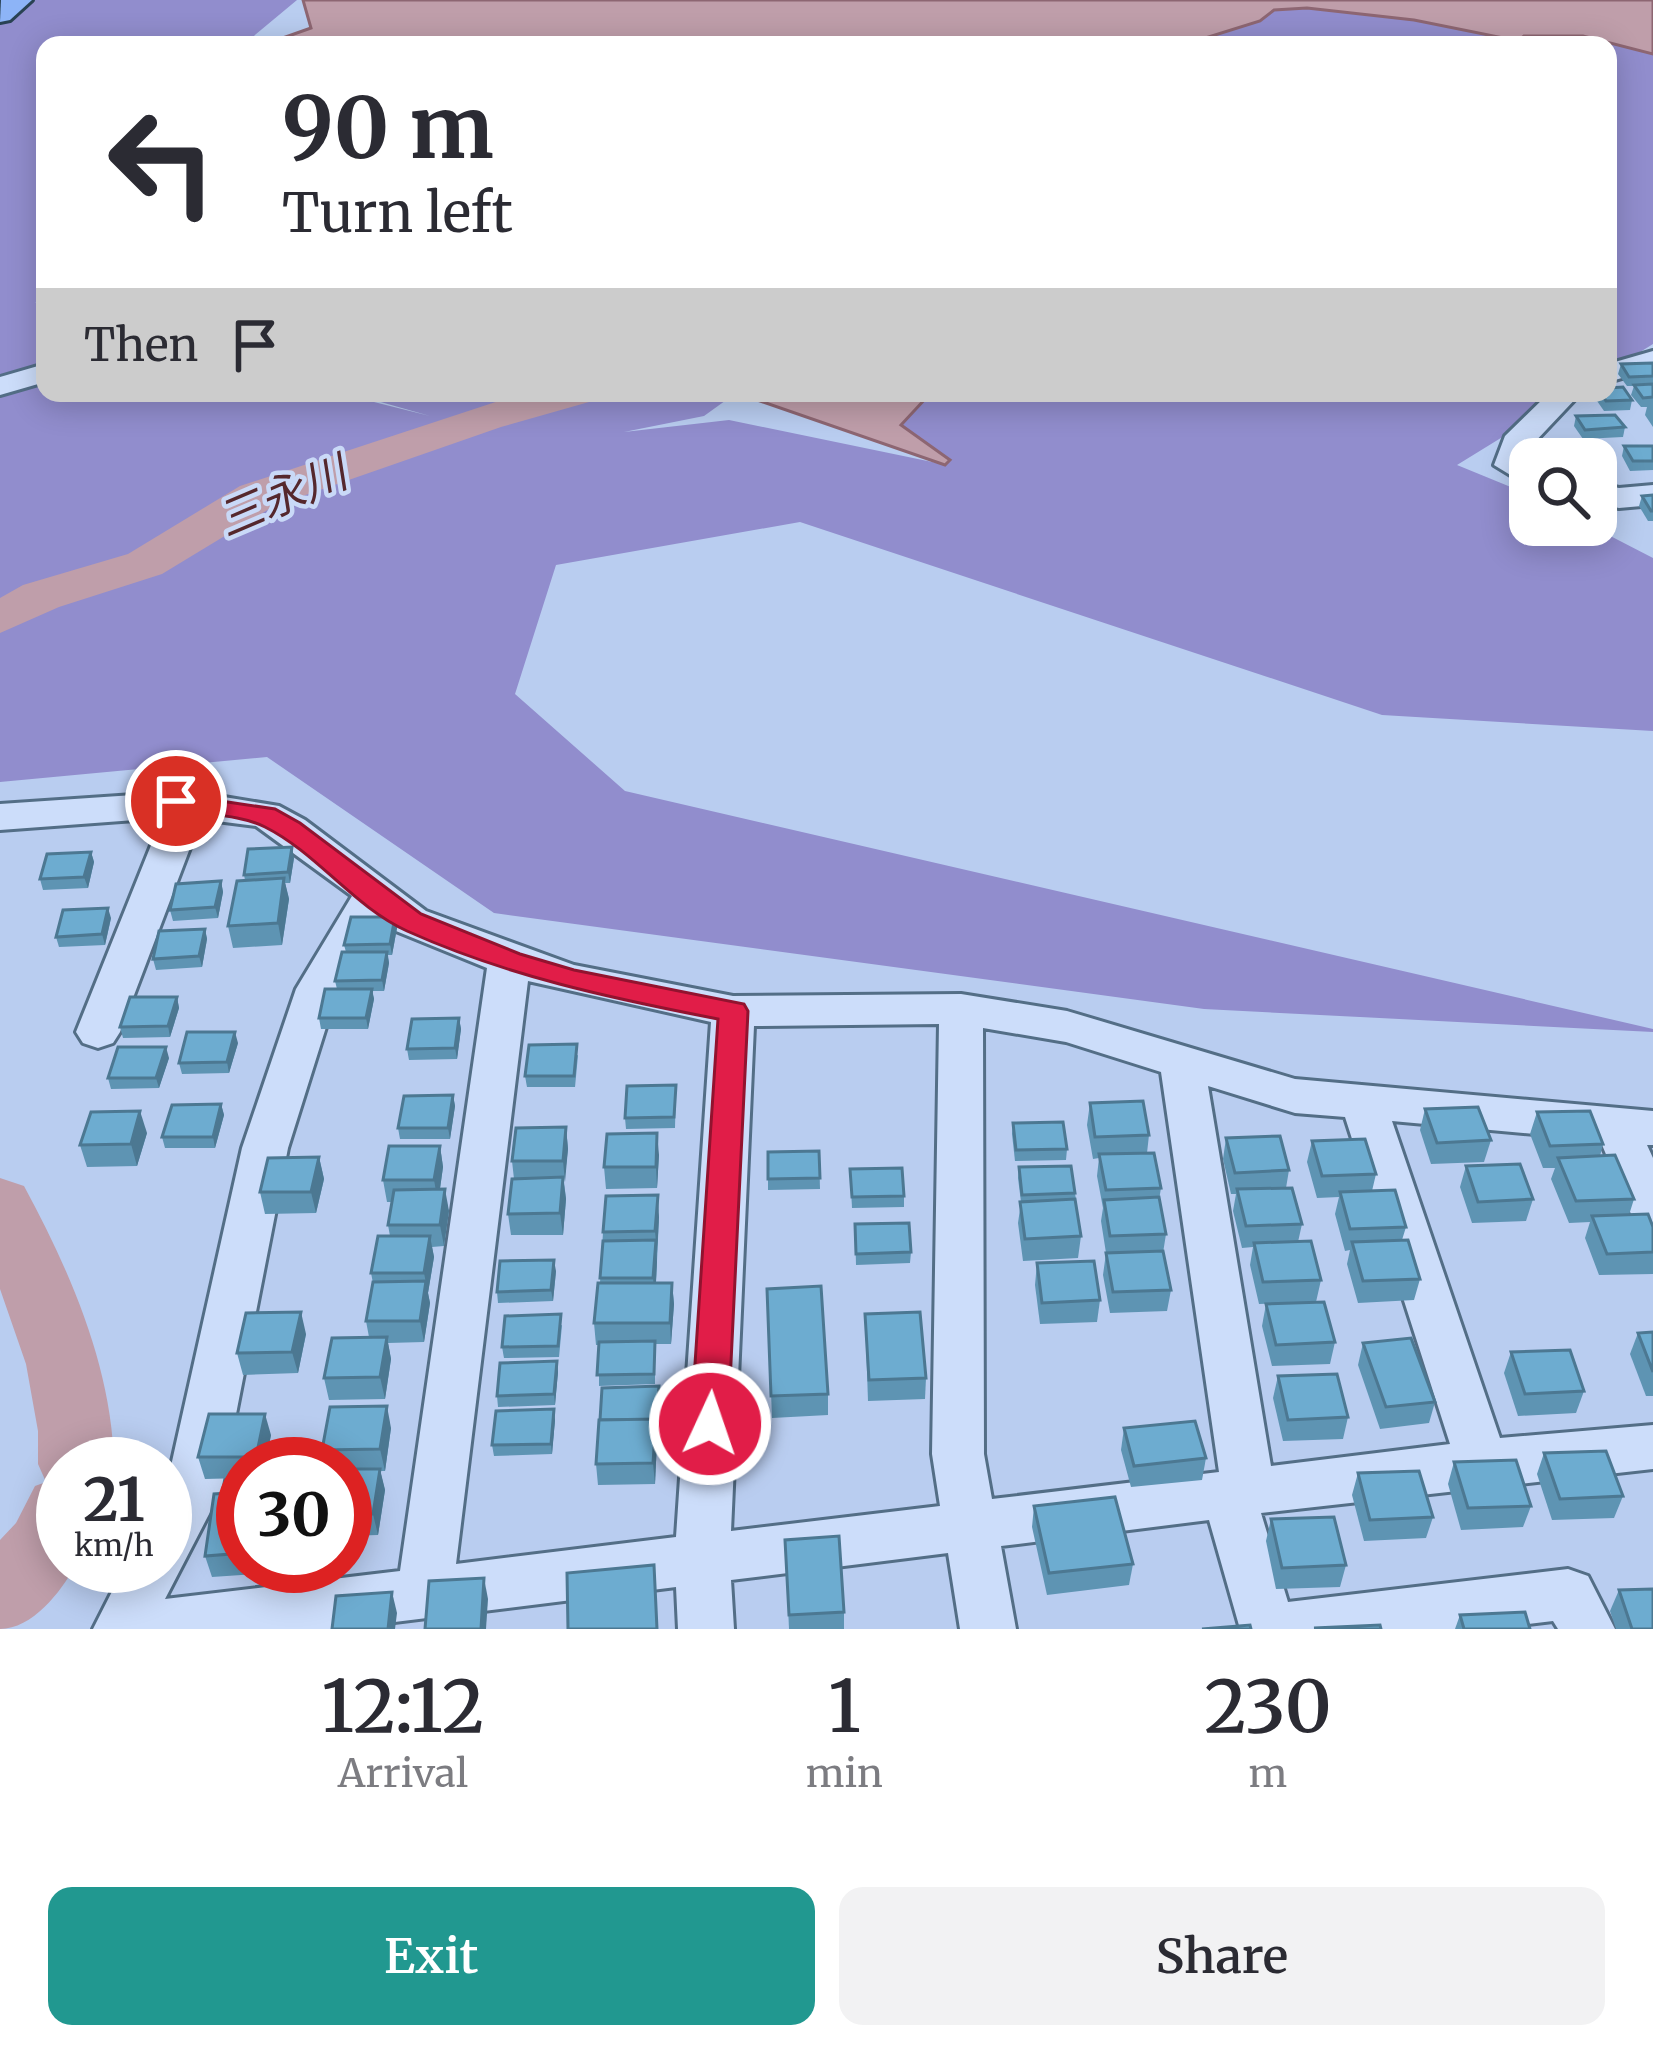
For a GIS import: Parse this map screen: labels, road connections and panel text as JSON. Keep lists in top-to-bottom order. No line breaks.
{"water":["三永川"],"page":{"turn":["90 m","Turn left"],"then":"Then","speed":"21 km/h","limit":"30","eta":["12:12","Arrival","1","min","230","m"],"buttons":["Exit","Share"]}}
